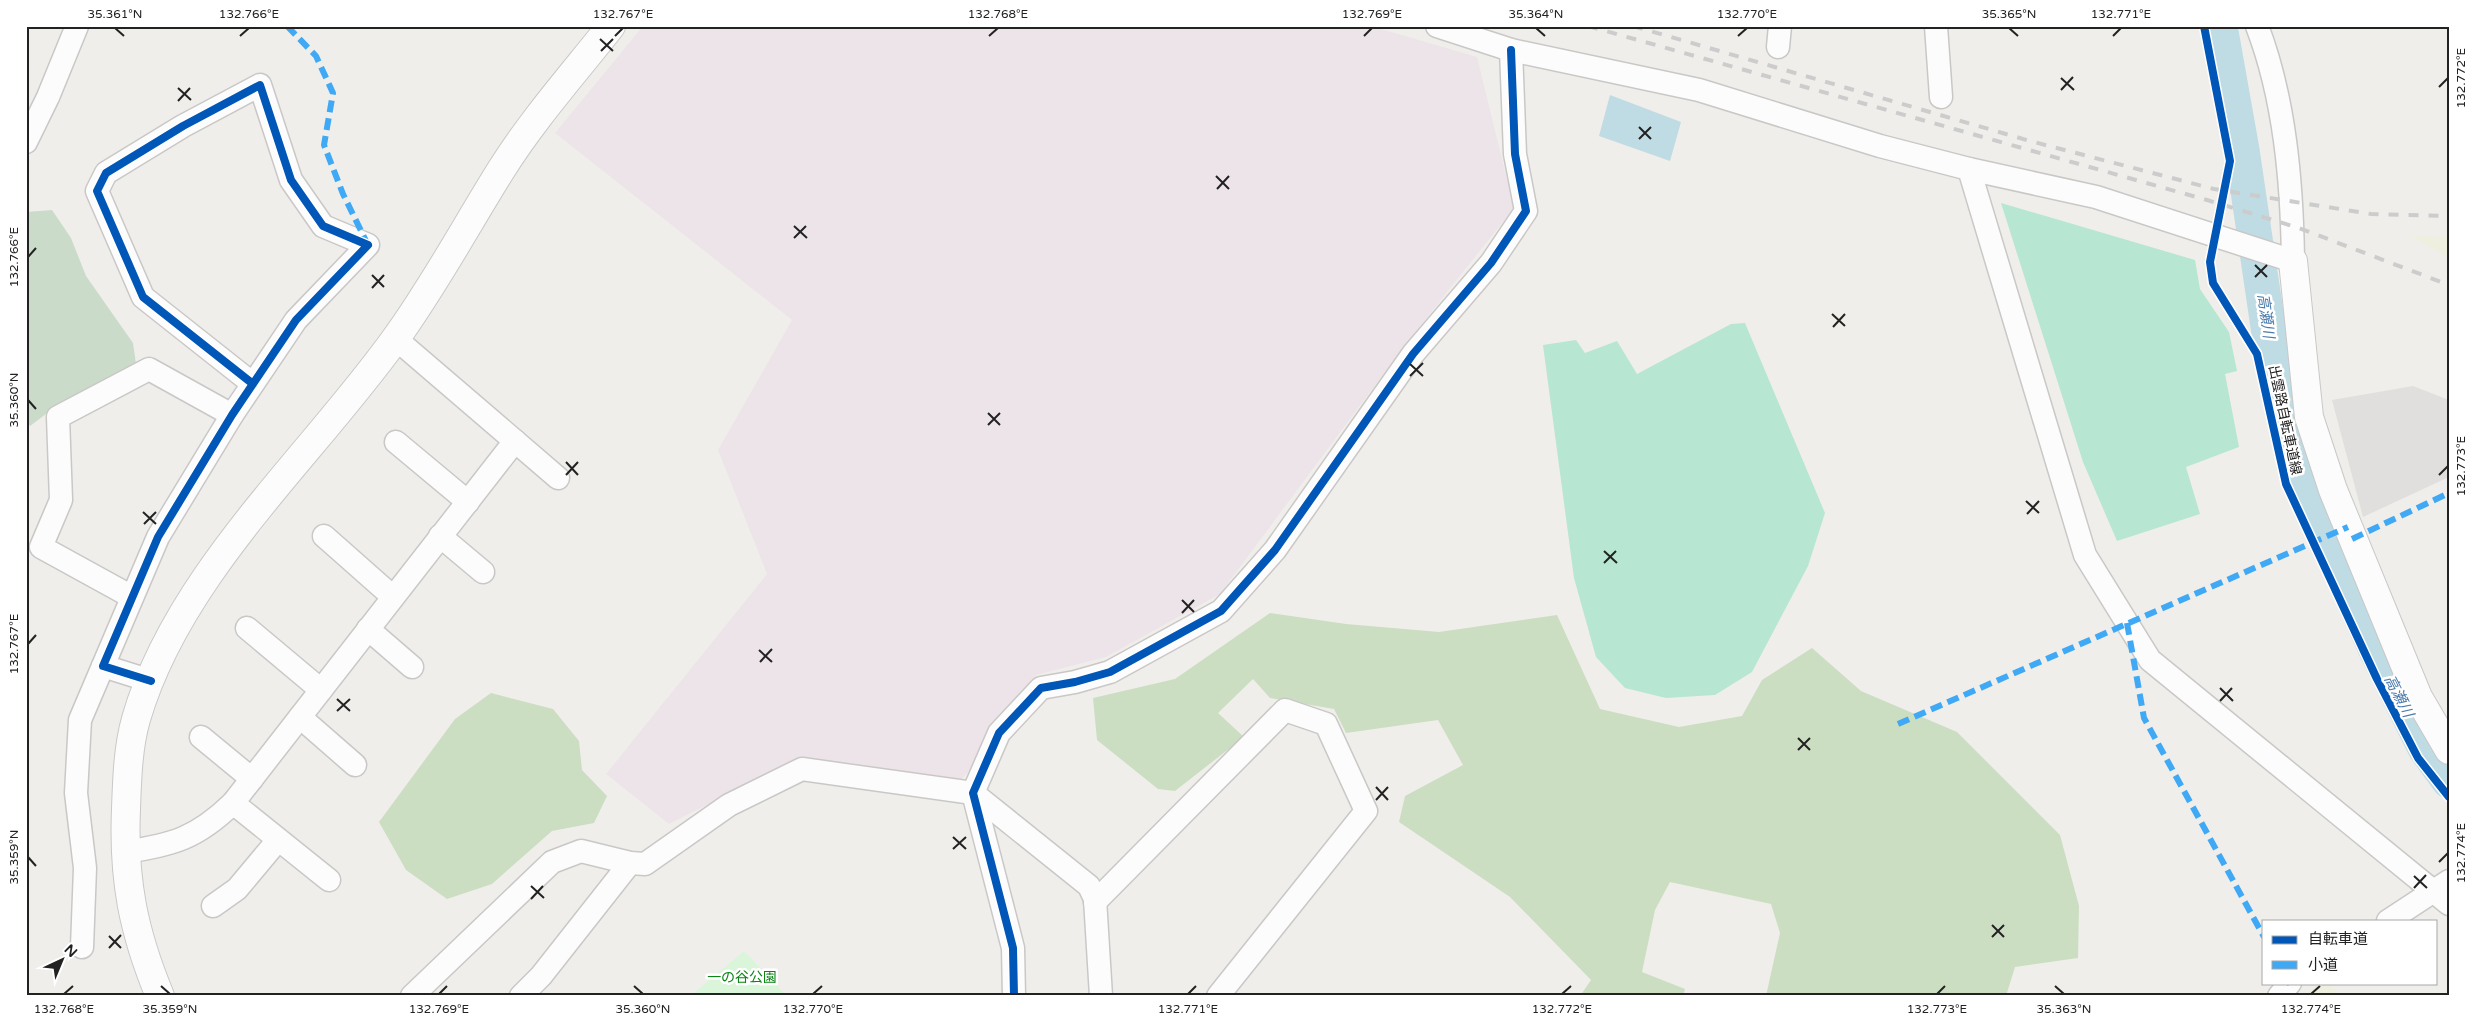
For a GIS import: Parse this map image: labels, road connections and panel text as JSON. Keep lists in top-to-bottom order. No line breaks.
{"streets":{"cycle path":["出雲路自転車道線"]},"water":["高瀬川"],"parks":["一の谷公園"],"legend":["自転車道","小道"],"north":"top right","coordinates":["35.361°N","132.766°E","132.767°E","132.768°E","132.769°E","35.364°N","132.770°E","35.365°N","132.771°E","132.772°E","35.360°N","132.773°E","132.774°E","35.359°N","35.363°N"]}
